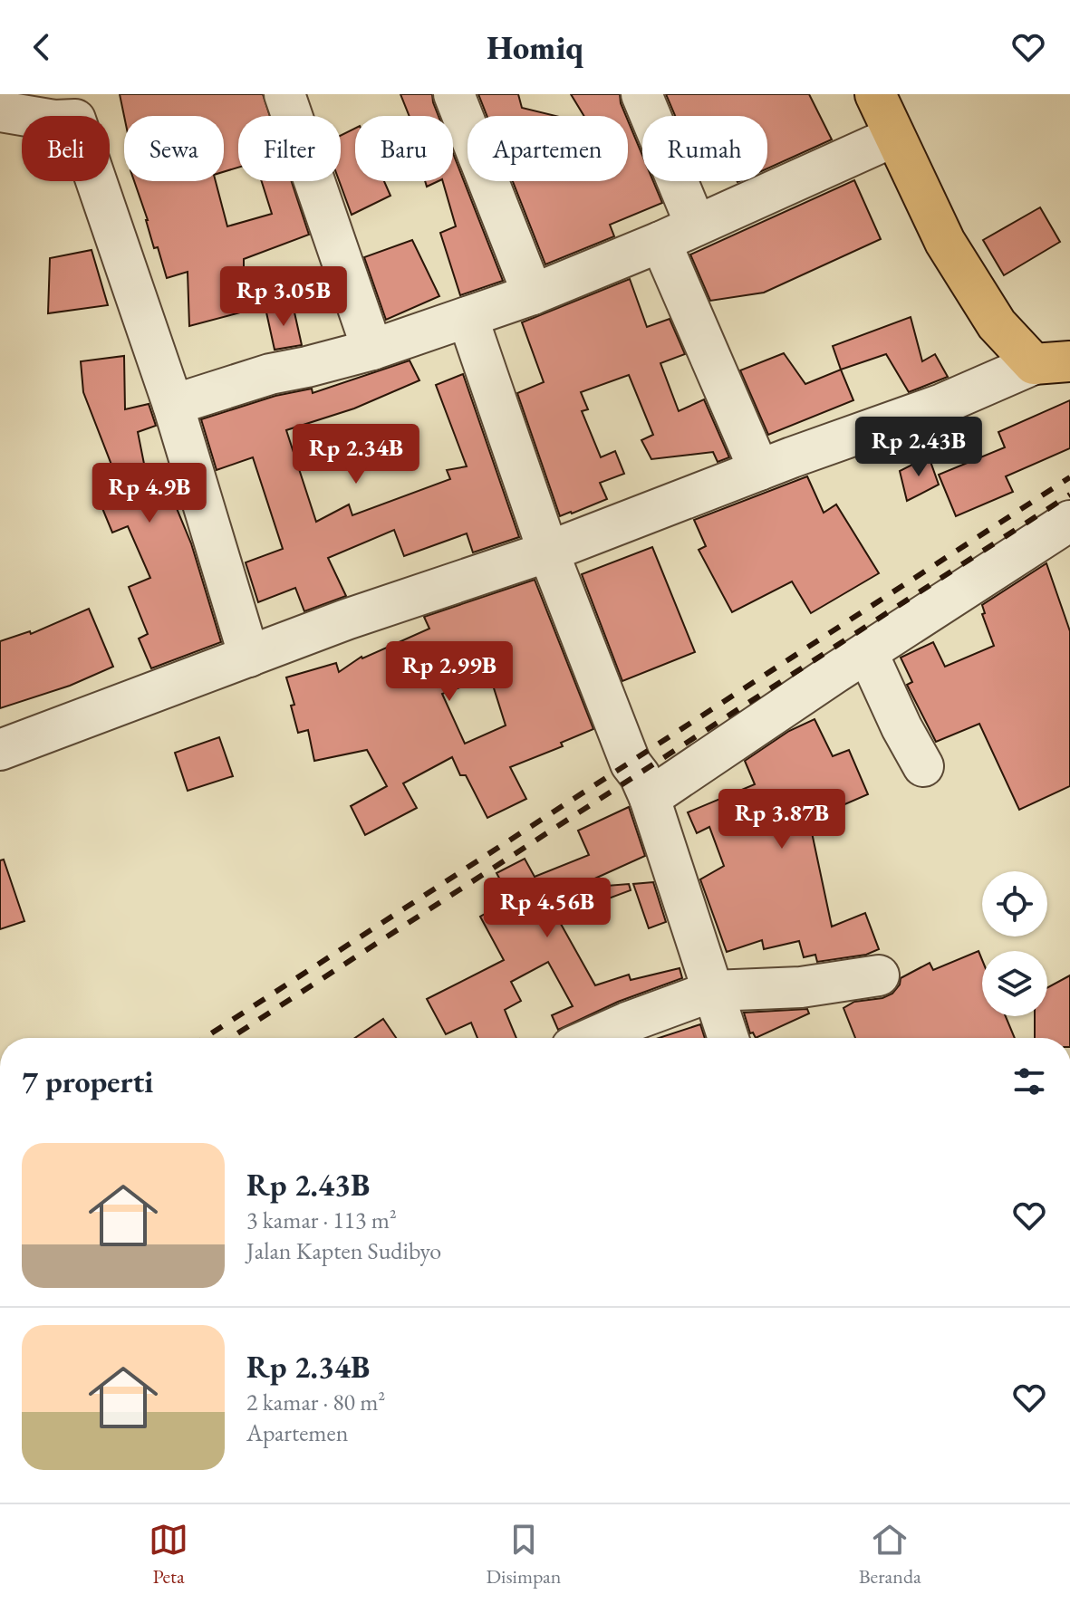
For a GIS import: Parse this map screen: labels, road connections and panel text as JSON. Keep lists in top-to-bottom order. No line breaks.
{"page":{"header":"Homiq","chip":["Beli","Sewa","Filter","Baru","Apartemen","Rumah"],"price":["Rp 3.05B","Rp 2.43B","Rp 2.34B","Rp 4.9B","Rp 2.99B","Rp 3.87B","Rp 4.56B"],"heading":"7 properti","list":[{"name":"Rp 2.43B","note":"3 kamar · 113 m² · Jalan Kapten Sudibyo"},{"name":"Rp 2.34B","note":"2 kamar · 80 m² · Apartemen"}],"tabs":["Peta","Disimpan","Beranda"]}}
